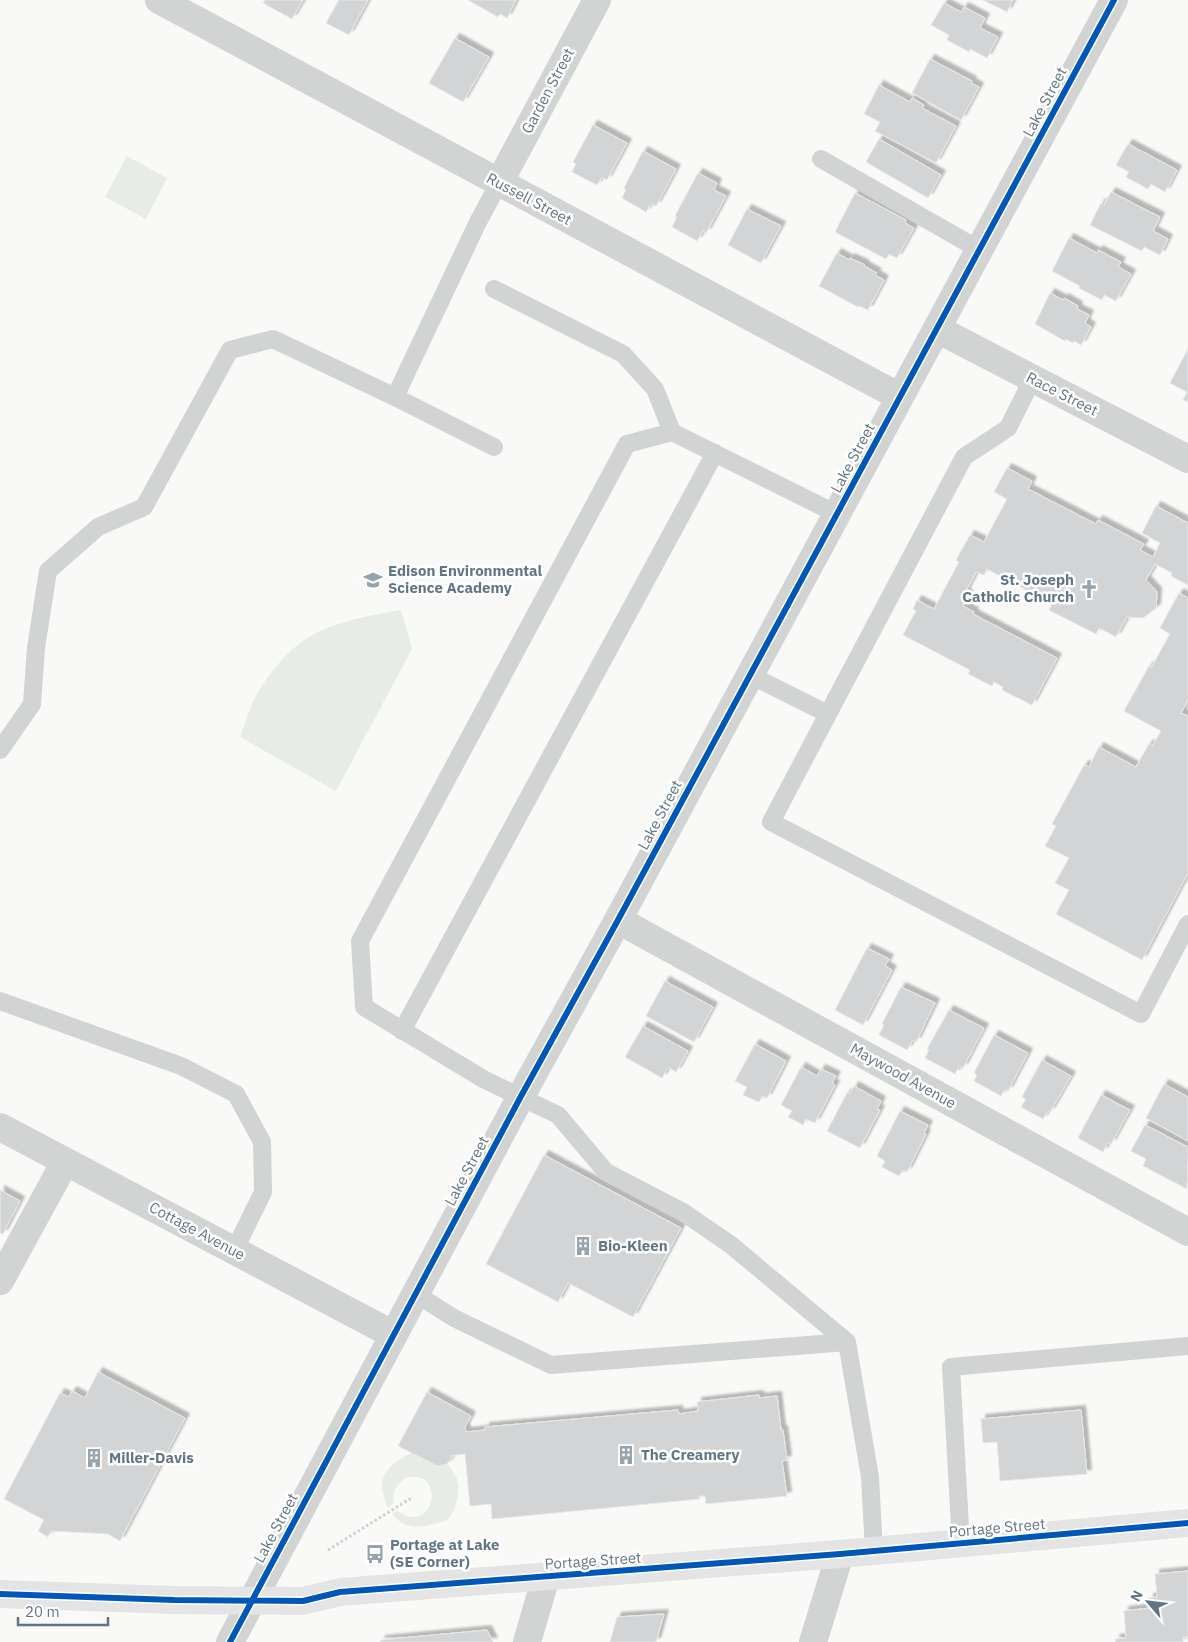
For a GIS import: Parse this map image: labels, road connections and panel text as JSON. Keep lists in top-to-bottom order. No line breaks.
{"streets":{"main road":["Portage Street"],"street":["Garden Street","Lake Street","Russell Street","Race Street","Maywood Avenue","Cottage Avenue"]},"crossings":[["Garden Street","Russell Street"],["Lake Street","Russell Street"],["Lake Street","Race Street"],["Lake Street","Maywood Avenue"],["Lake Street","Cottage Avenue"],["Lake Street","Portage Street"]],"places":{"school or university":["Edison Environmental Science Academy"],"church":["St. Joseph Catholic Church"],"building":["Bio-Kleen","The Creamery","Miller-Davis"],"bus stop":["Portage at Lake (SE Corner)"]},"scale_bar":"20 m","north":"top left"}
